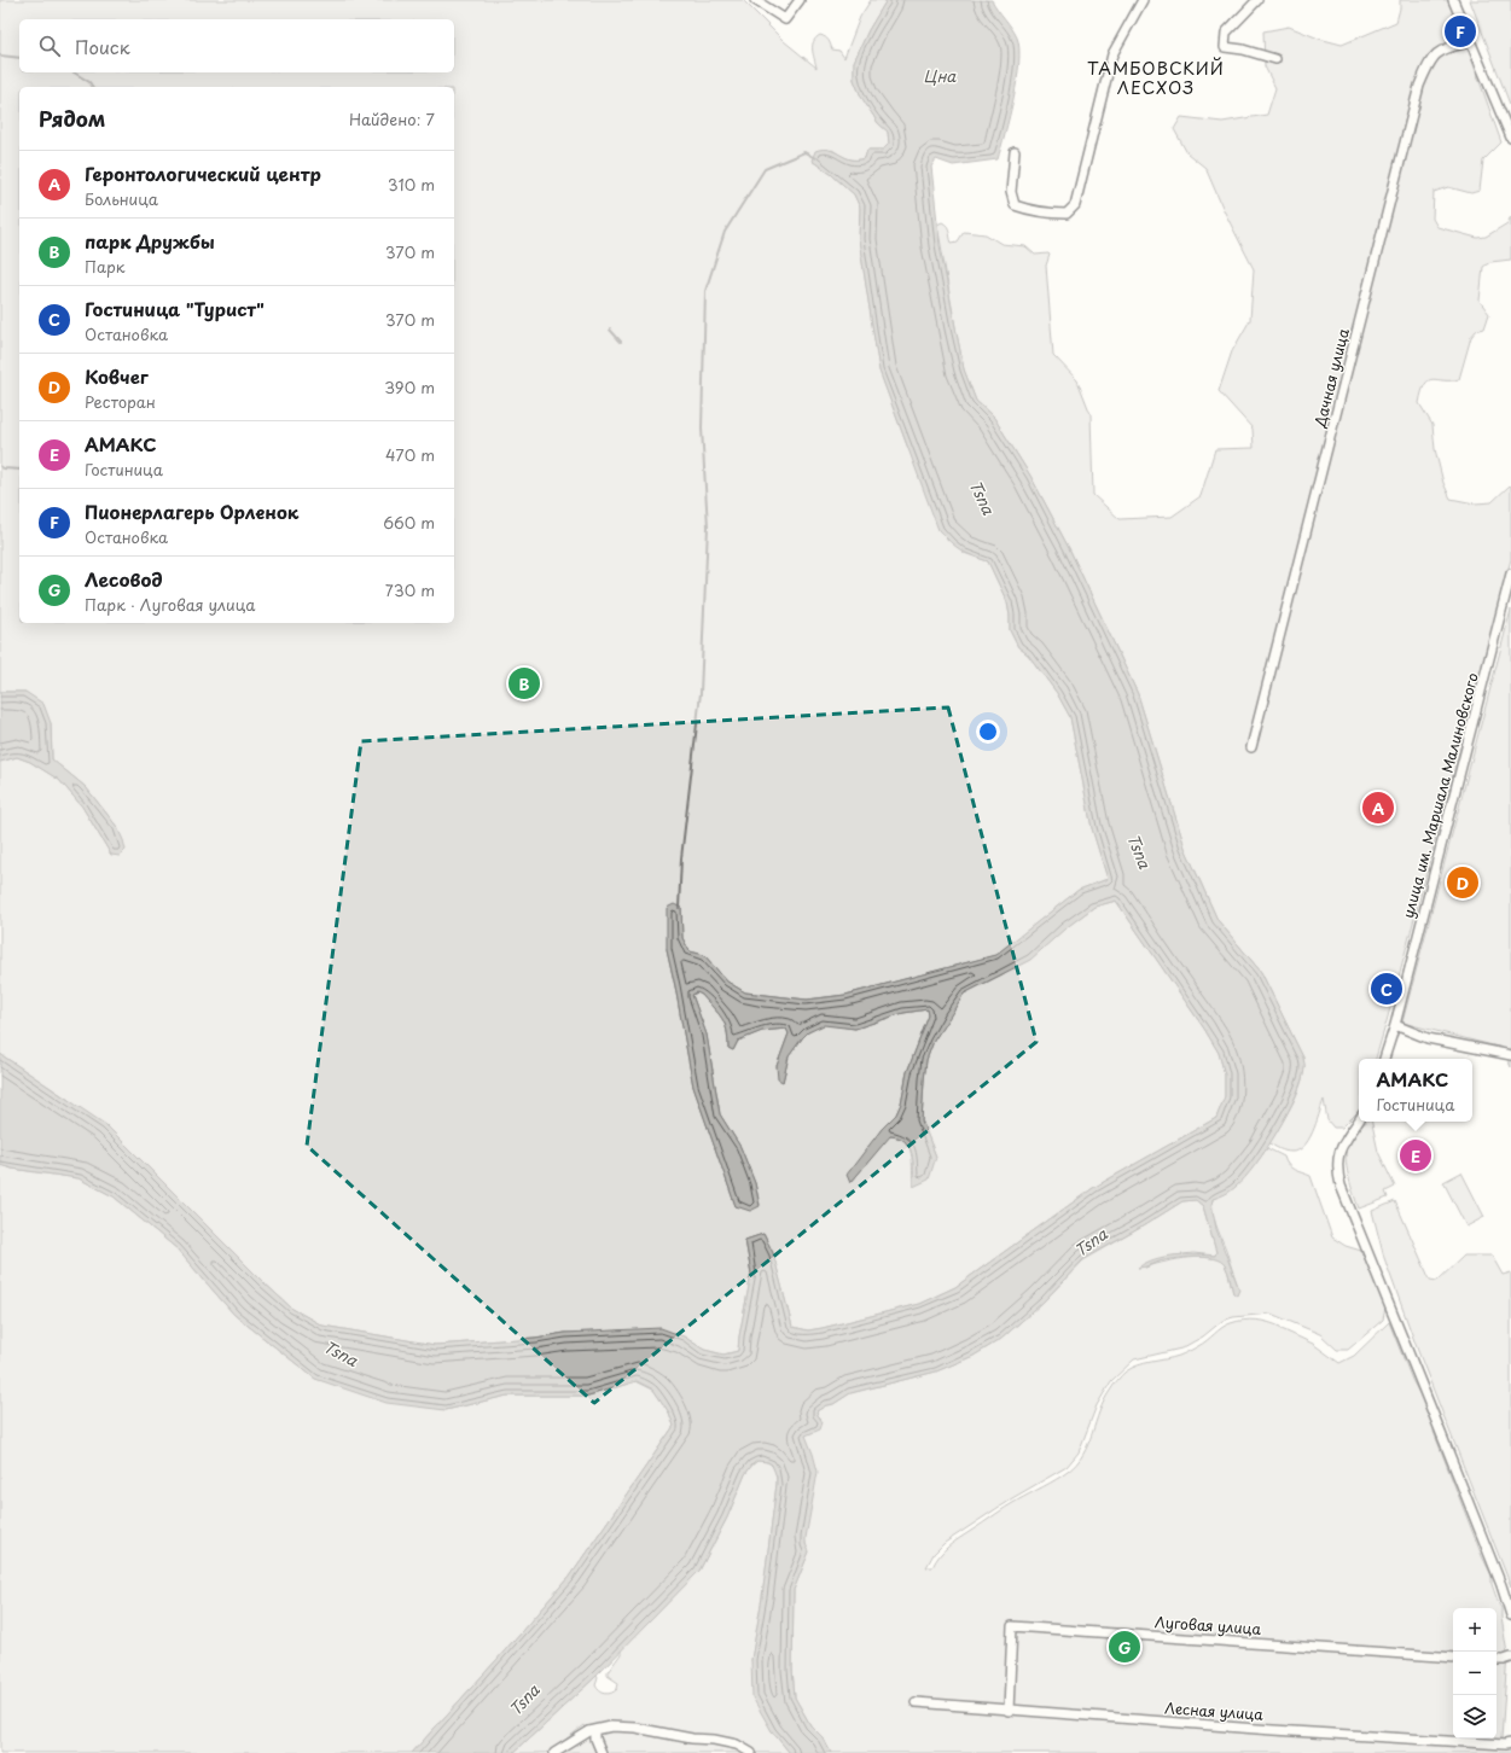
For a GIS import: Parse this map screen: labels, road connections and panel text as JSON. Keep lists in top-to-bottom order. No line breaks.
{"streets":{"street":["Дачная улица","улица им. Маршала Малиновского","Луговая улица","Лесная улица"]},"crossings":[["Луговая улица","Лесная улица"]],"districts":["ТАМБОВСКИЙ ЛЕСХОЗ"],"water":["Цна","Tsna"],"page":{"pins":["F","B","A","D","C","E","G"],"search":"Поиск","heading":["Рядом","Найдено: 7"],"list":[{"mark":"A","name":"Геронтологический центр","note":"Больница","value":"310 m"},{"mark":"B","name":"парк Дружбы","note":"Парк","value":"370 m"},{"mark":"C","name":"Гостиница \"Турист\"","note":"Остановка","value":"370 m"},{"mark":"D","name":"Ковчег","note":"Ресторан","value":"390 m"},{"mark":"E","name":"АМАКС","note":"Гостиница","value":"470 m"},{"mark":"F","name":"Пионерлагерь Орленок","note":"Остановка","value":"660 m"},{"mark":"G","name":"Лесовод","note":"Парк · Луговая улица","value":"730 m"}],"popup":["АМАКС","Гостиница"],"map_buttons":["+","−"]}}
